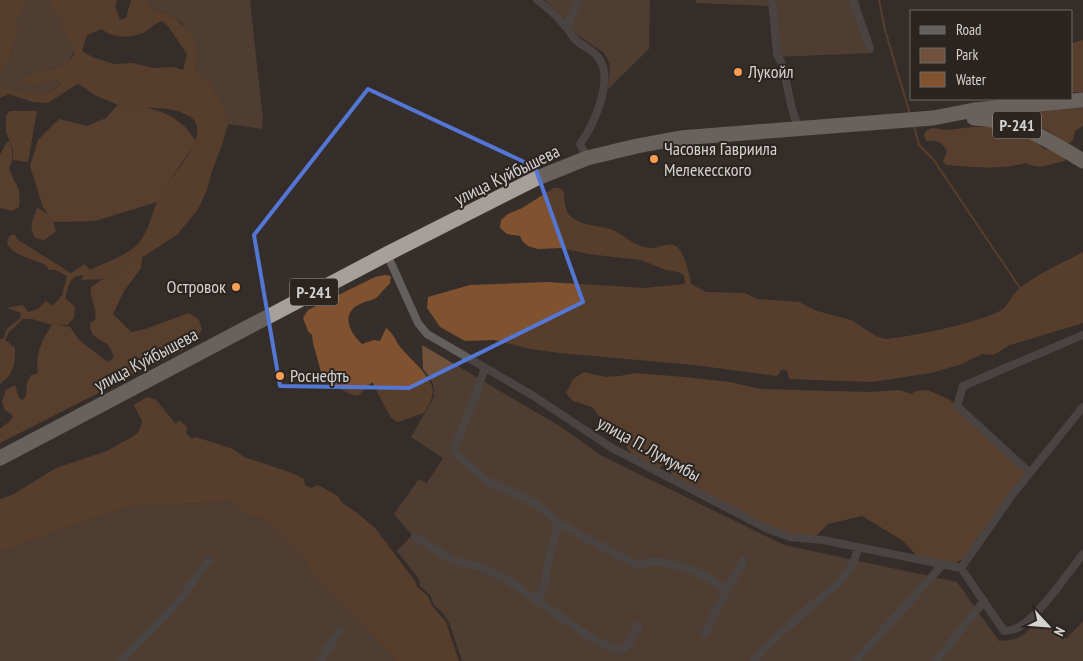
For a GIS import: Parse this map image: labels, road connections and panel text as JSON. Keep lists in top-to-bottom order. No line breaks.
{"streets":{"highway":["Р-241","улица Куйбышева"],"street":["улица П. Лумумбы"]},"crossings":[["Р-241","улица Куйбышева"],["улица Куйбышева","улица П. Лумумбы"]],"places":["Лукойл","Часовня Гавриила Мелекесского","Островок","Роснефть"],"legend":["Road","Park","Water"],"north":"bottom right"}
